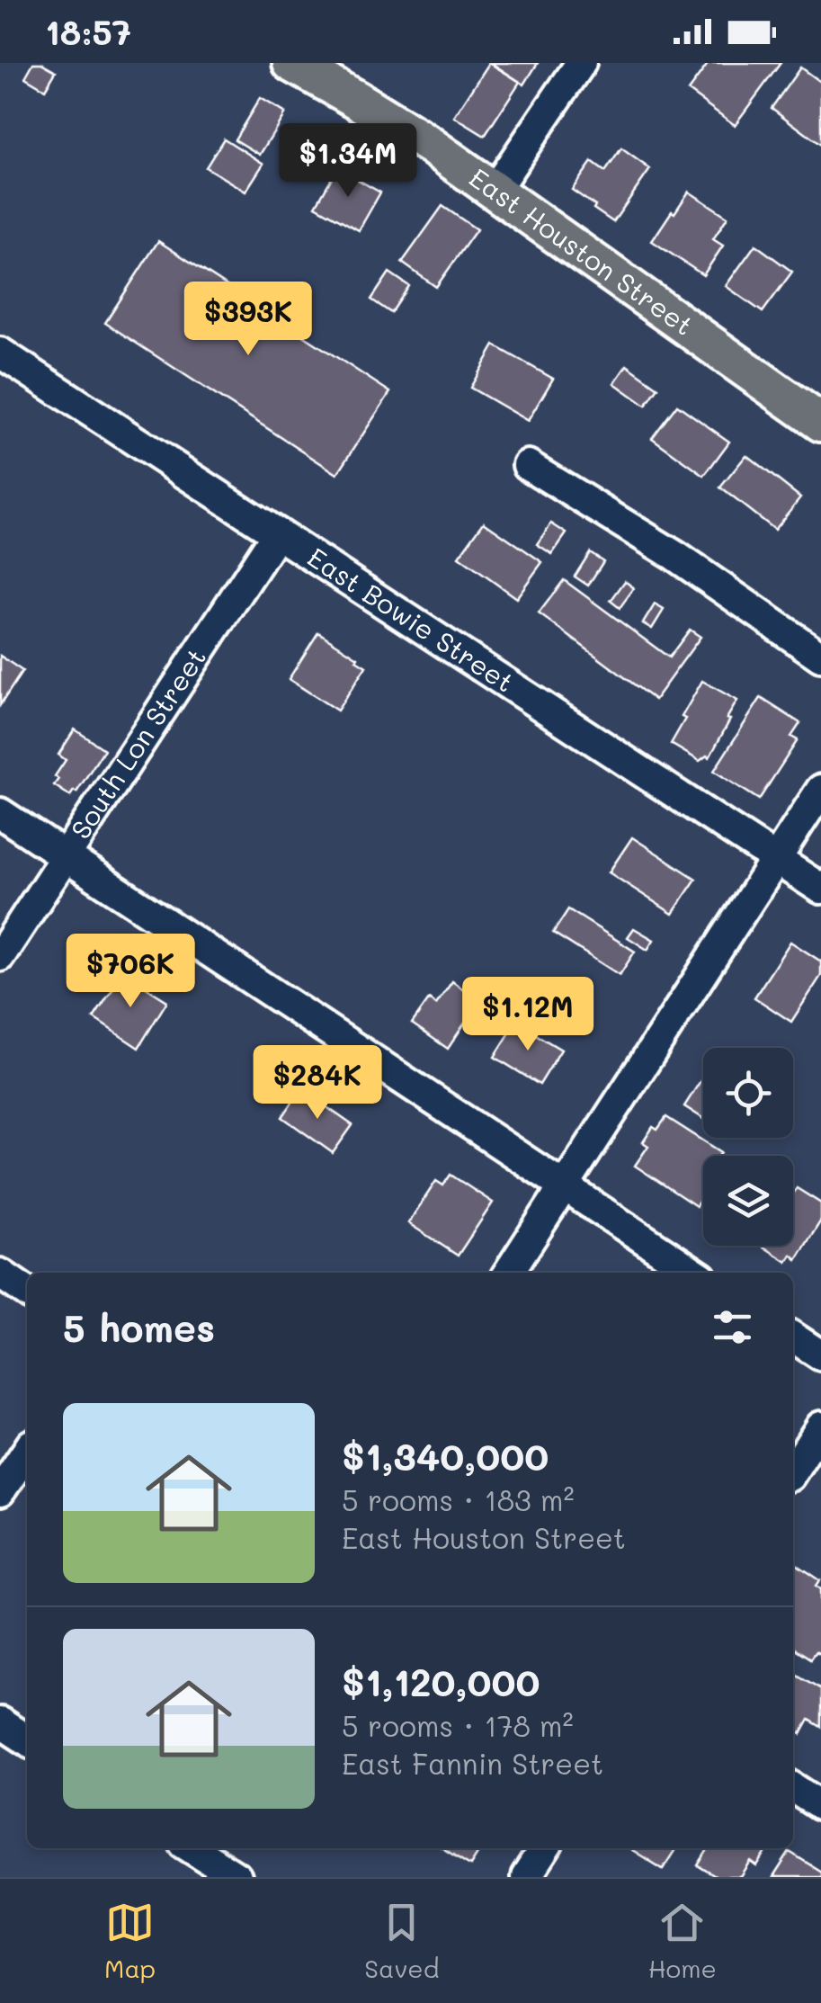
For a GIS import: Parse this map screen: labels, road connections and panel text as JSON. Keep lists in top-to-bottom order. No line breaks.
{"streets":{"main road":["East Houston Street"],"street":["East Bowie Street","South Lon Street"]},"crossings":[["East Bowie Street","South Lon Street"]],"page":{"status":"18:57","price":["$1.34M","$393K","$706K","$1.12M","$284K"],"heading":"5 homes","list":[{"name":"$1,340,000","note":"5 rooms · 183 m² · East Houston Street"},{"name":"$1,120,000","note":"5 rooms · 178 m² · East Fannin Street"}],"tabs":["Map","Saved","Home"]}}
